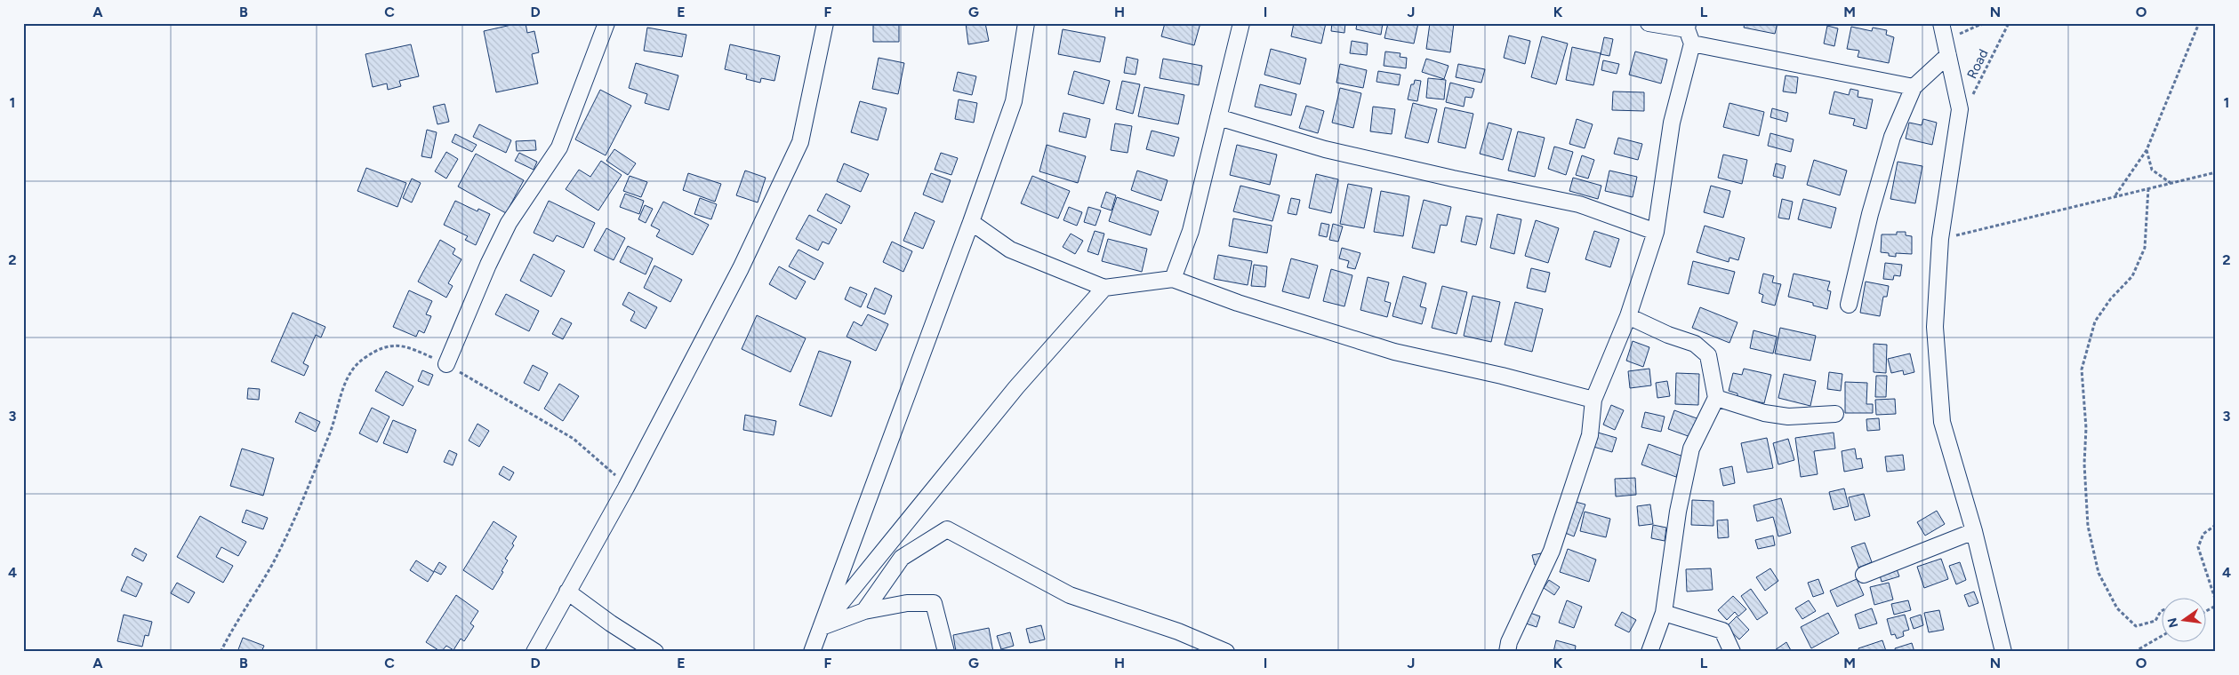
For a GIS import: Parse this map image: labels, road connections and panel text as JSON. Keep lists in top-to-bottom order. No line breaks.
{"streets":{"path":["Road"]},"north":"left","grid":{"columns":["A","B","C","D","E","F","G","H","I","J","K","L","M","N","O"],"rows":["1","2","3","4"]}}
